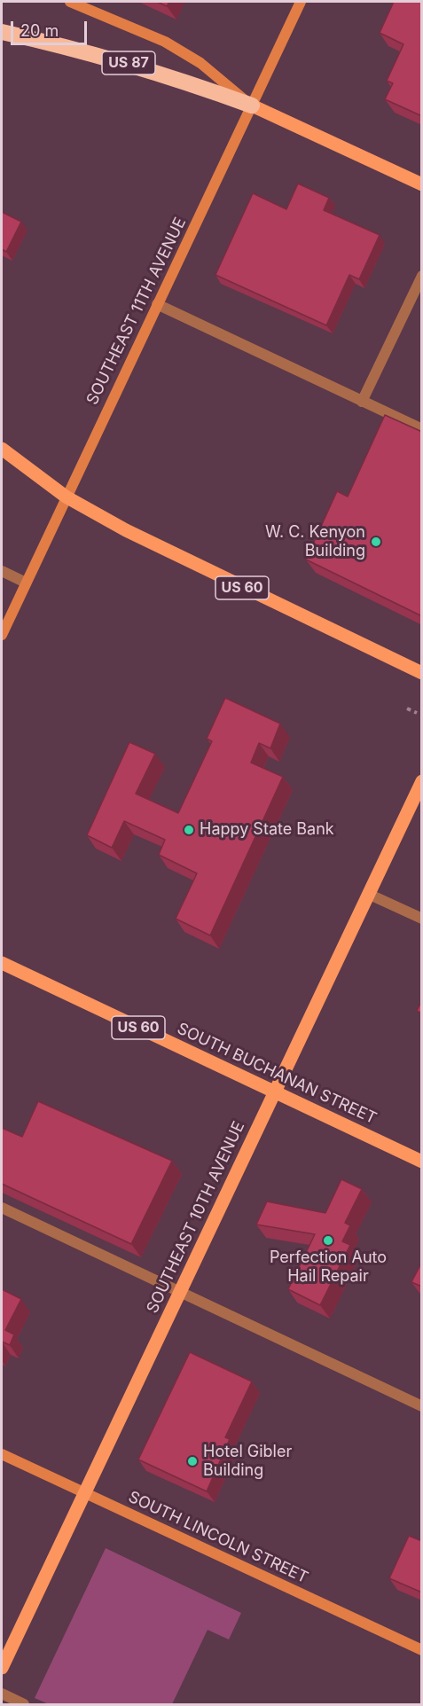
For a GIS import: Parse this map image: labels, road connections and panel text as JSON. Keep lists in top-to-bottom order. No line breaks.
{"streets":{"highway":["US 87"],"main road":["US 60","SOUTH BUCHANAN STREET","SOUTHEAST 10TH AVENUE"],"street":["SOUTHEAST 11TH AVENUE","SOUTH LINCOLN STREET"]},"crossings":[["US 87","SOUTHEAST 11TH AVENUE"],["SOUTHEAST 11TH AVENUE","US 60"],["SOUTH BUCHANAN STREET","SOUTHEAST 10TH AVENUE"],["SOUTHEAST 10TH AVENUE","SOUTH LINCOLN STREET"]],"places":["W. C. Kenyon Building","Happy State Bank","Perfection Auto Hail Repair","Hotel Gibler Building"],"scale_bar":"20 m"}
